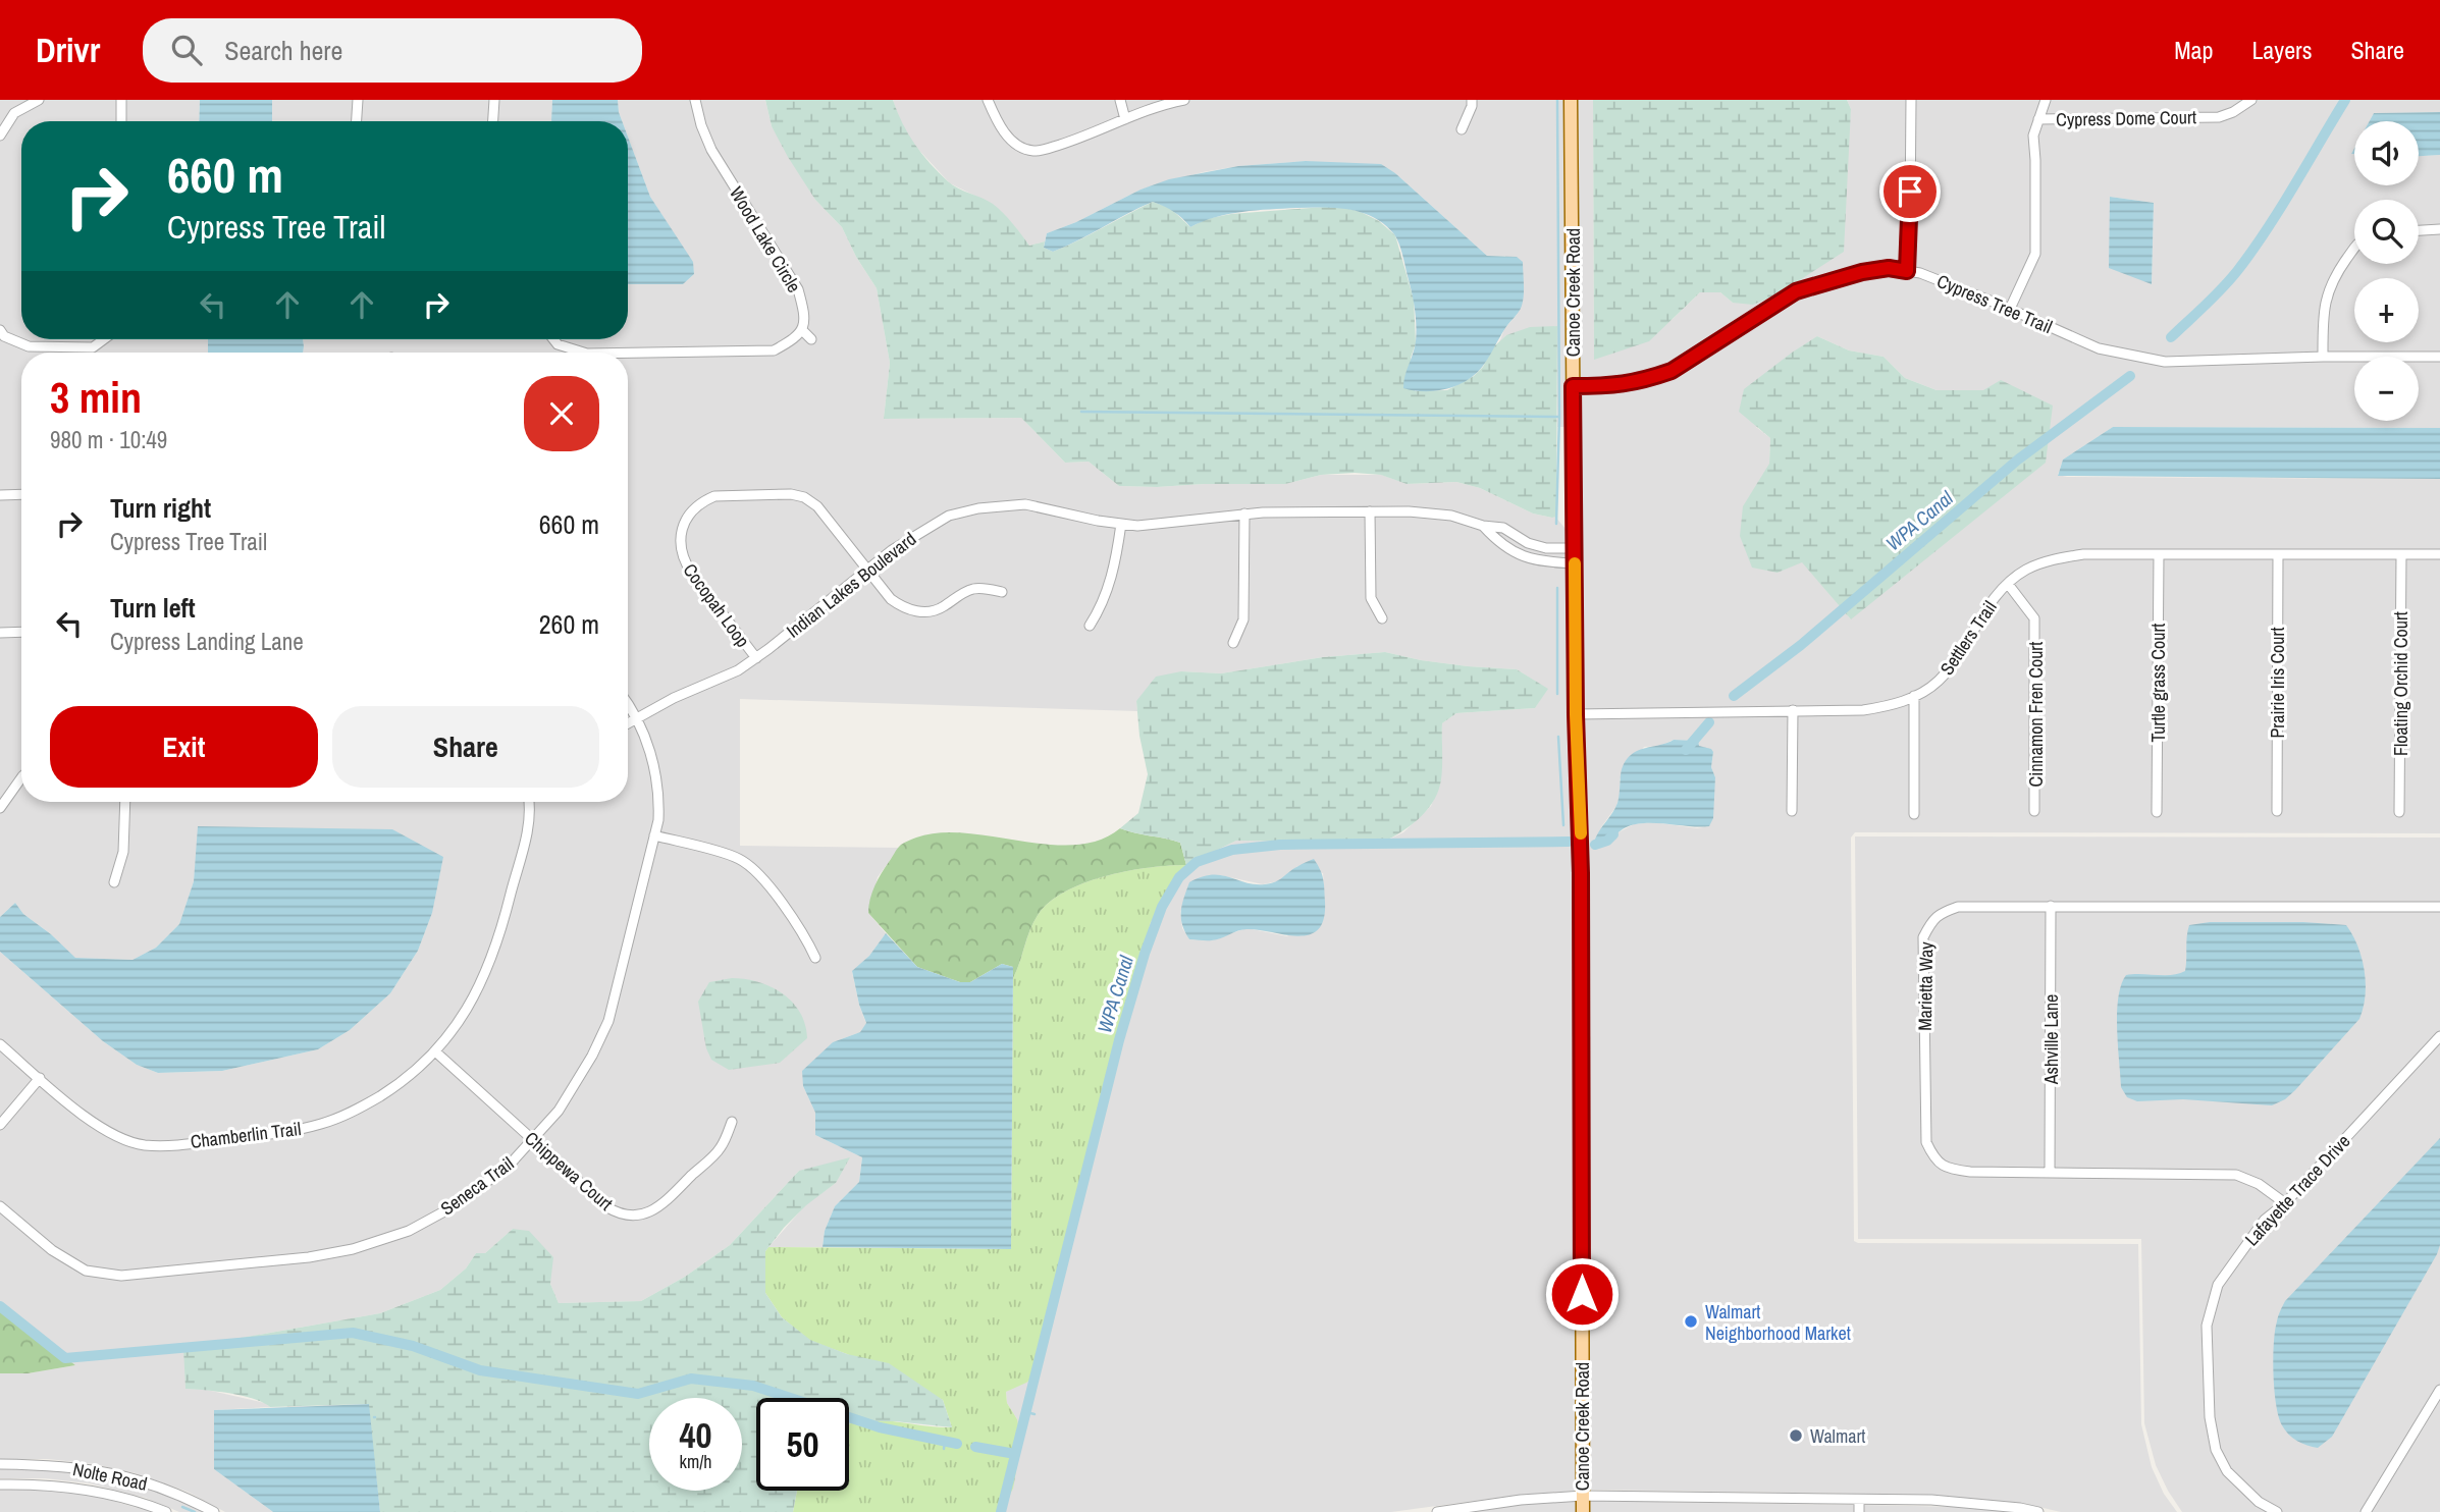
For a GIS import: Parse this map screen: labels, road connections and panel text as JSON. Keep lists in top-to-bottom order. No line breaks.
{"streets":{"main road":["Canoe Creek Road"],"street":["Cypress Dome Court","Wood Lake Circle","Cypress Tree Trail","Indian Lakes Boulevard","Cocopah Loop","Settlers Trail","Turtle grass Court","Prairie Iris Court","Floating Orchid Court","Cinnamon Fren Court","Marietta Way","Ashville Lane","Chamberlin Trail","Chippewa Court","Seneca Trail","Lafayette Trace Drive","Nolte Road"]},"crossings":[["Canoe Creek Road","Cypress Tree Trail"],["Canoe Creek Road","Indian Lakes Boulevard"],["Canoe Creek Road","Settlers Trail"],["Indian Lakes Boulevard","Cocopah Loop"],["Indian Lakes Boulevard","Seneca Trail"],["Settlers Trail","Turtle grass Court"],["Settlers Trail","Prairie Iris Court"],["Settlers Trail","Floating Orchid Court"],["Settlers Trail","Cinnamon Fren Court"],["Marietta Way","Ashville Lane"],["Marietta Way","Lafayette Trace Drive"],["Chamberlin Trail","Chippewa Court"],["Chippewa Court","Seneca Trail"]],"water":["WPA Canal"],"places":["Walmart Neighborhood Market","Walmart"],"page":{"header":"Drivr","search":"Search here","nav":["Map","Layers","Share"],"map_buttons":["+","−"],"turn":["660 m","Cypress Tree Trail"],"heading":["3 min","980 m · 10:49"],"list":[{"name":"Turn right","note":"Cypress Tree Trail","value":"660 m"},{"name":"Turn left","note":"Cypress Landing Lane","value":"260 m"}],"buttons":["Exit","Share"],"speed":"40 km/h","limit":"50"}}
